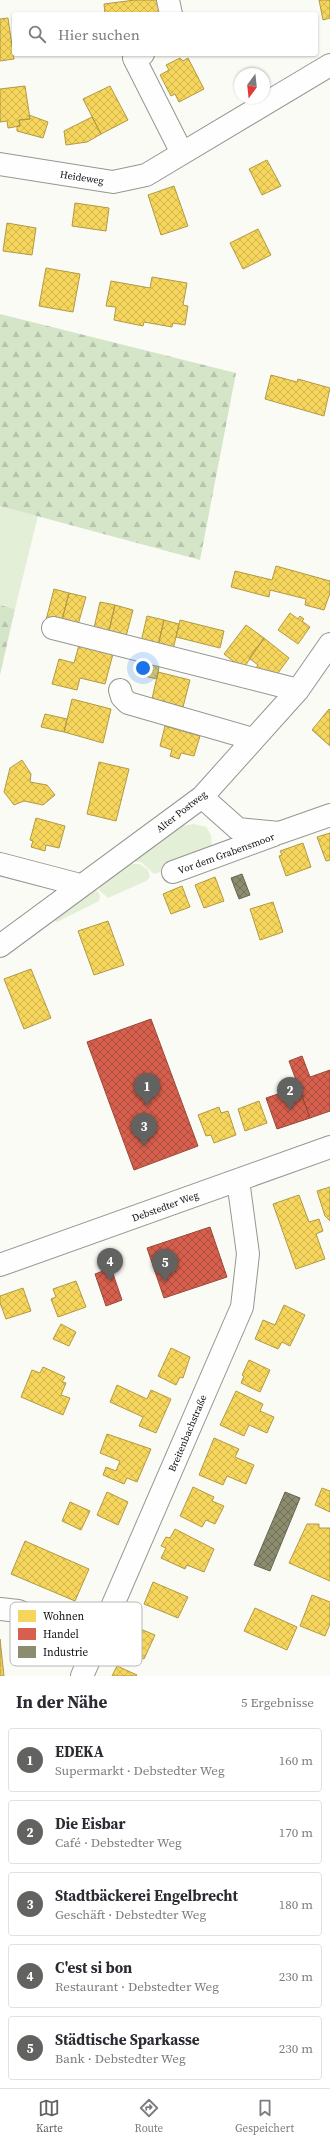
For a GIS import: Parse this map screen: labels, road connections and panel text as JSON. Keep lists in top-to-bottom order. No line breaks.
{"streets":{"street":["Heideweg","Alter Postweg","Vor dem Grabensmoor","Debstedter Weg","Breitenbachstraße"]},"crossings":[["Alter Postweg","Vor dem Grabensmoor"],["Debstedter Weg","Breitenbachstraße"]],"legend":["Wohnen","Handel","Industrie"],"north":"bottom","page":{"search":"Hier suchen","pins":["1","2","3","4","5"],"heading":["In der Nähe","5 Ergebnisse"],"list":[{"mark":"1","name":"EDEKA","note":"Supermarkt · Debstedter Weg","value":"160 m"},{"mark":"2","name":"Die Eisbar","note":"Café · Debstedter Weg","value":"170 m"},{"mark":"3","name":"Stadtbäckerei Engelbrecht","note":"Geschäft · Debstedter Weg","value":"180 m"},{"mark":"4","name":"C'est si bon","note":"Restaurant · Debstedter Weg","value":"230 m"},{"mark":"5","name":"Städtische Sparkasse","note":"Bank · Debstedter Weg","value":"230 m"}],"nav":["Karte","Route","Gespeichert"]}}
